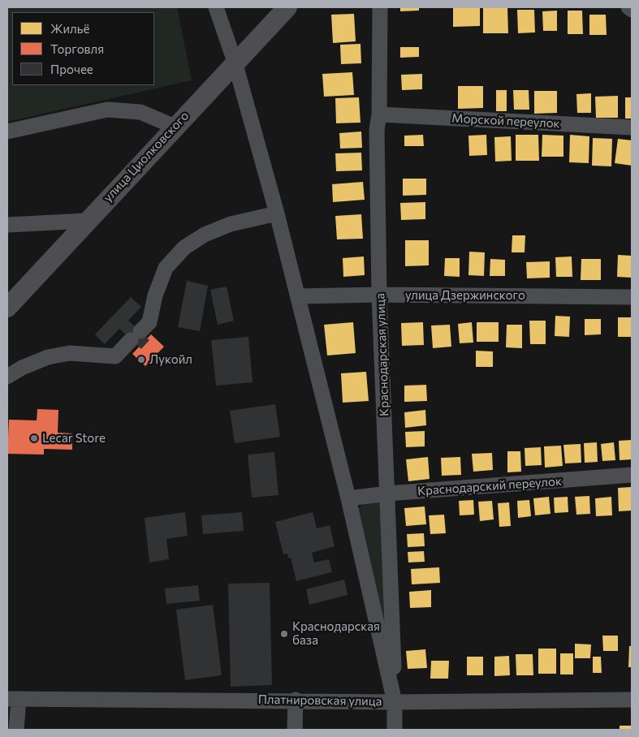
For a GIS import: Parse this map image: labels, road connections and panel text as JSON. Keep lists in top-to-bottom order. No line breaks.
{"streets":{"main road":["улица Циолковского"],"street":["Морской переулок","улица Дзержинского","Краснодарская улица","Краснодарский переулок","Платнировская улица"]},"crossings":[["Морской переулок","Краснодарская улица"],["улица Циолковского","Краснодарская улица"],["улица Дзержинского","Краснодарская улица"],["Краснодарская улица","Краснодарский переулок"],["Краснодарская улица","Платнировская улица"]],"places":["Лукойл","Lecar Store","Краснодарская база"],"legend":["Жильё","Торговля","Прочее"]}
